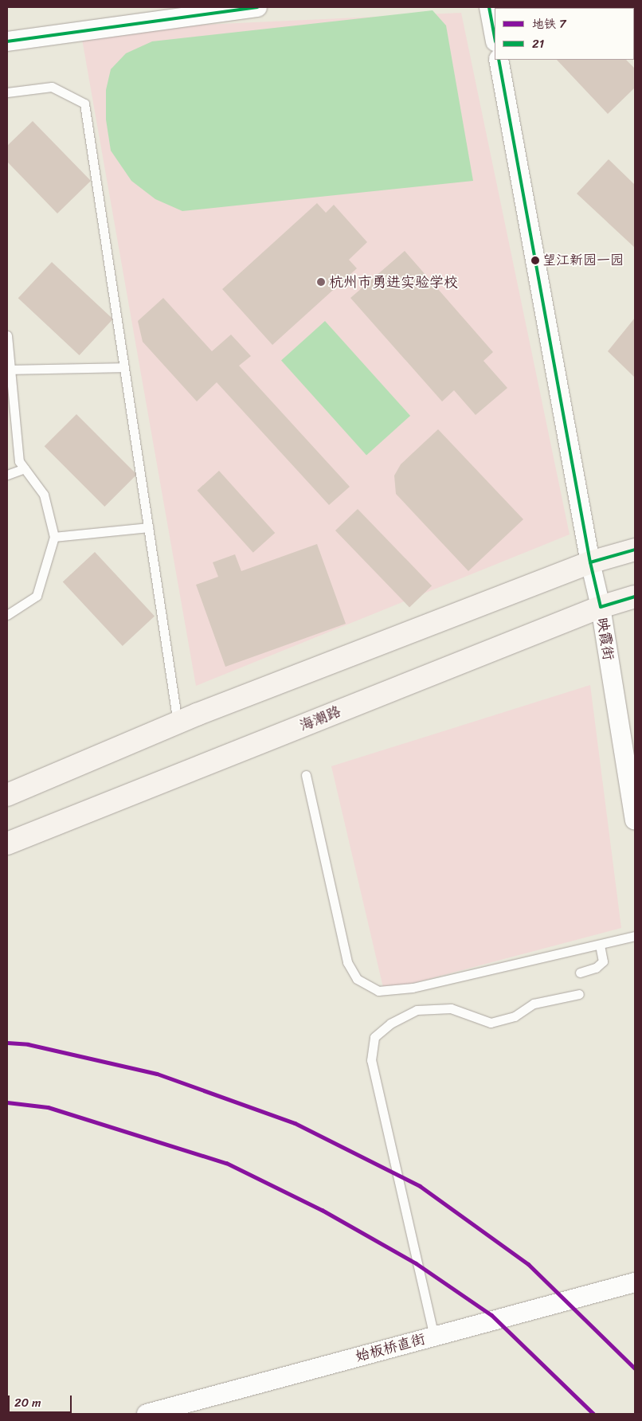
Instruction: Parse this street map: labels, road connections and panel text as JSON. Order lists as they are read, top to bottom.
{
  "streets": {
    "main road": ["海潮路"],
    "street": ["映霞街", "始板桥直街"]
  },
  "crossings": [
    ["映霞街", "海潮路"]
  ],
  "places": ["望江新园一园", "杭州市勇进实验学校"],
  "lines": ["transit line 21", "metro line 7"],
  "legend": ["地铁 7", "21"],
  "scale_bar": "20 m"
}
